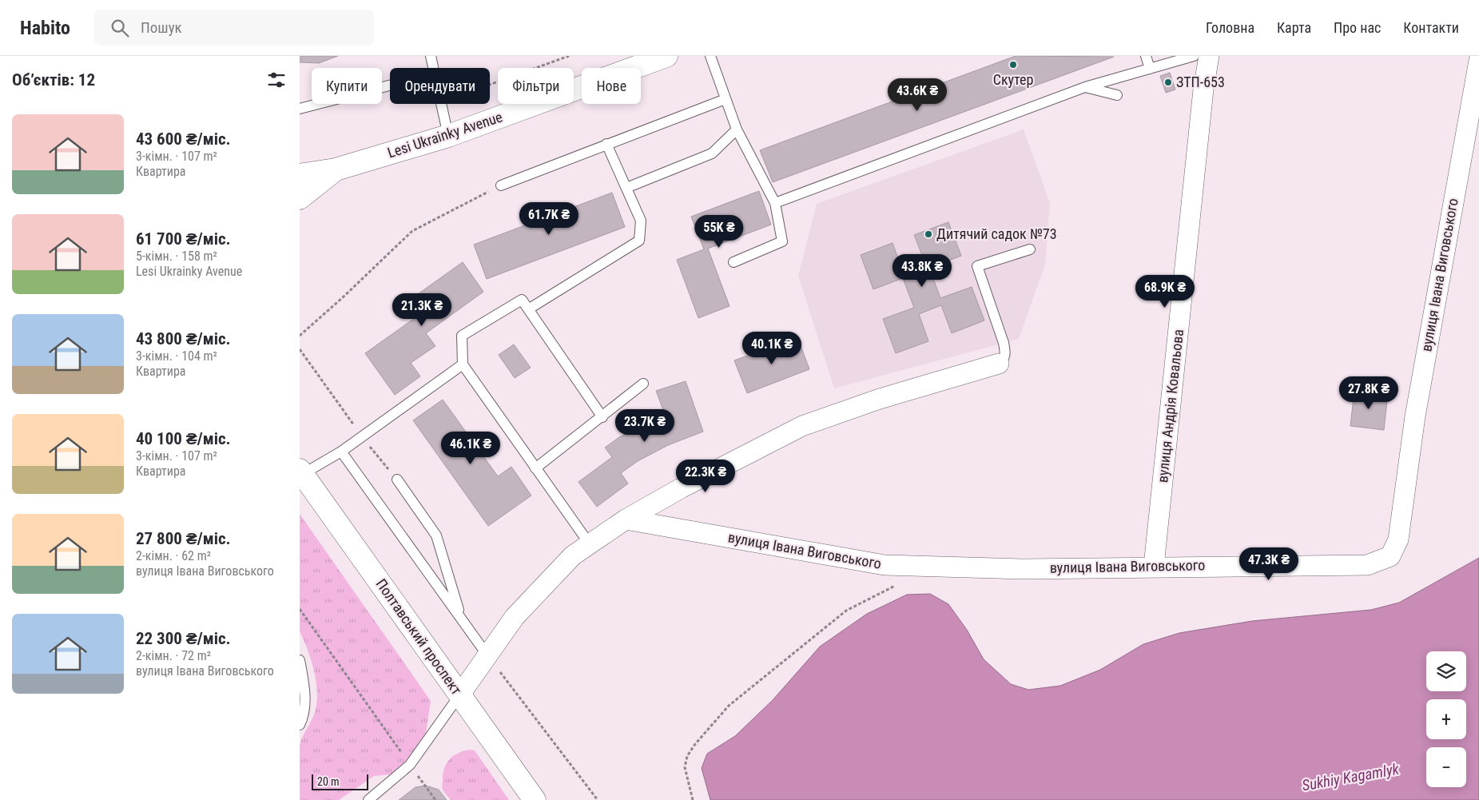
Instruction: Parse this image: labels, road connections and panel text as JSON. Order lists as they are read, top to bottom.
{
  "streets": {
    "main road": ["Lesi Ukrainky Avenue", "Полтавський проспект"],
    "street": ["вулиця Івана Виговського", "вулиця Андрія Ковальова"]
  },
  "crossings": [
    ["вулиця Івана Виговського", "вулиця Андрія Ковальова"]
  ],
  "water": ["Sukhiy Kagamlyk"],
  "places": ["Скутер", "ЗТП-653", "Дитячий садок №73"],
  "scale_bar": "20 m",
  "page": {
    "header": "Habito",
    "search": "Пошук",
    "nav": [
      "Головна",
      "Карта",
      "Про нас",
      "Контакти"
    ],
    "heading": "Об’єктів: 12",
    "chip": [
      "Купити",
      "Орендувати",
      "Фільтри",
      "Нове"
    ],
    "price": [
      "43.6K ₴",
      "61.7K ₴",
      "55K ₴",
      "43.8K ₴",
      "68.9K ₴",
      "21.3K ₴",
      "40.1K ₴",
      "27.8K ₴",
      "23.7K ₴",
      "46.1K ₴",
      "22.3K ₴",
      "47.3K ₴"
    ],
    "list": [
      {
        "name": "43 600 ₴/міс.",
        "note": "3-кімн. · 107 m² · Квартира"
      },
      {
        "name": "61 700 ₴/міс.",
        "note": "5-кімн. · 158 m² · Lesi Ukrainky Avenue"
      },
      {
        "name": "43 800 ₴/міс.",
        "note": "3-кімн. · 104 m² · Квартира"
      },
      {
        "name": "40 100 ₴/міс.",
        "note": "3-кімн. · 107 m² · Квартира"
      },
      {
        "name": "27 800 ₴/міс.",
        "note": "2-кімн. · 62 m² · вулиця Івана Виговського"
      },
      {
        "name": "22 300 ₴/міс.",
        "note": "2-кімн. · 72 m² · вулиця Івана Виговського"
      }
    ],
    "map_buttons": ["+", "−"],
    "scale": "20 m"
  }
}
